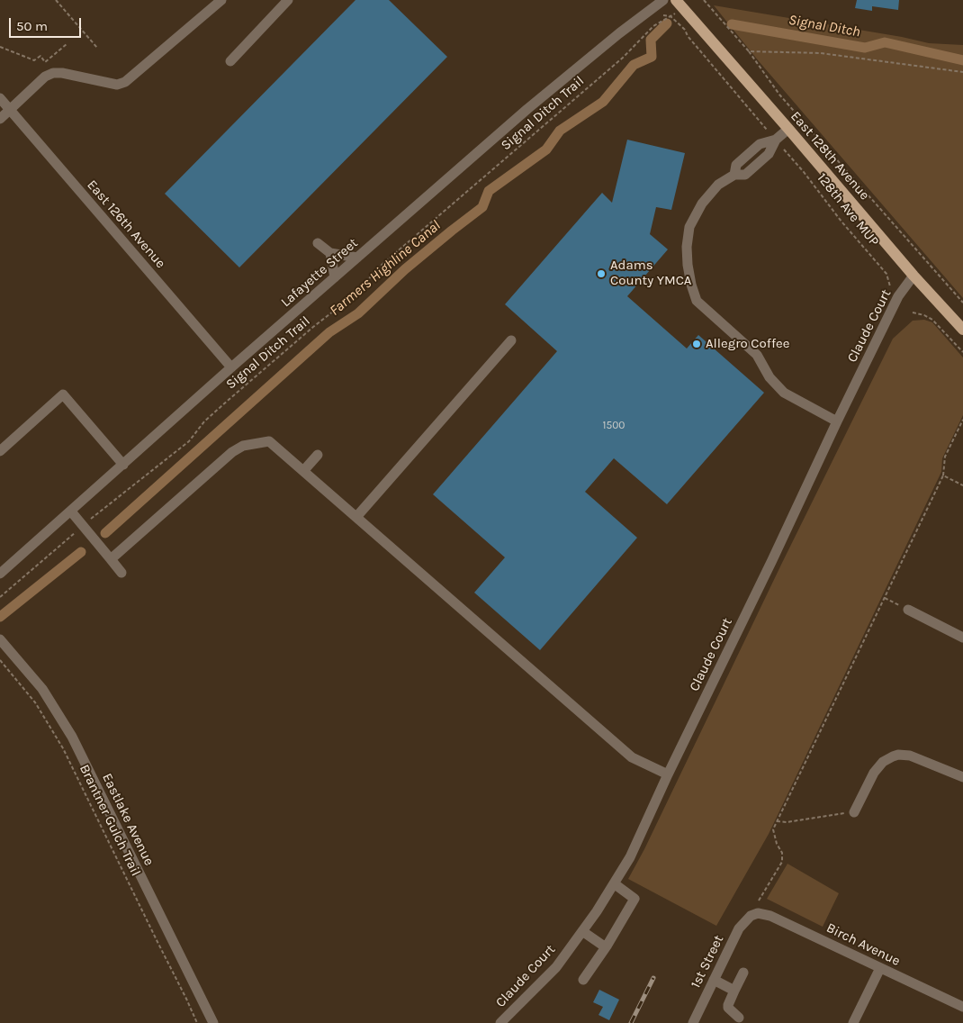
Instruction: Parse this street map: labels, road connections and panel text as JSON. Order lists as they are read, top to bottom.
{
  "streets": {
    "main road": ["East 128th Avenue"],
    "street": [
      "East 126th Avenue",
      "Lafayette Street",
      "Claude Court",
      "Eastlake Avenue",
      "Birch Avenue",
      "1st Street"
    ],
    "path": ["Signal Ditch Trail", "128th Ave MUP", "Brantner Gulch Trail"]
  },
  "crossings": [
    ["East 128th Avenue", "Claude Court"],
    ["East 126th Avenue", "Lafayette Street"],
    ["Birch Avenue", "1st Street"]
  ],
  "water": ["Signal Ditch", "Farmers Highline Canal"],
  "places": ["Adams County YMCA", "Allegro Coffee"],
  "house_numbers": ["1500"],
  "scale_bar": "50 m"
}
